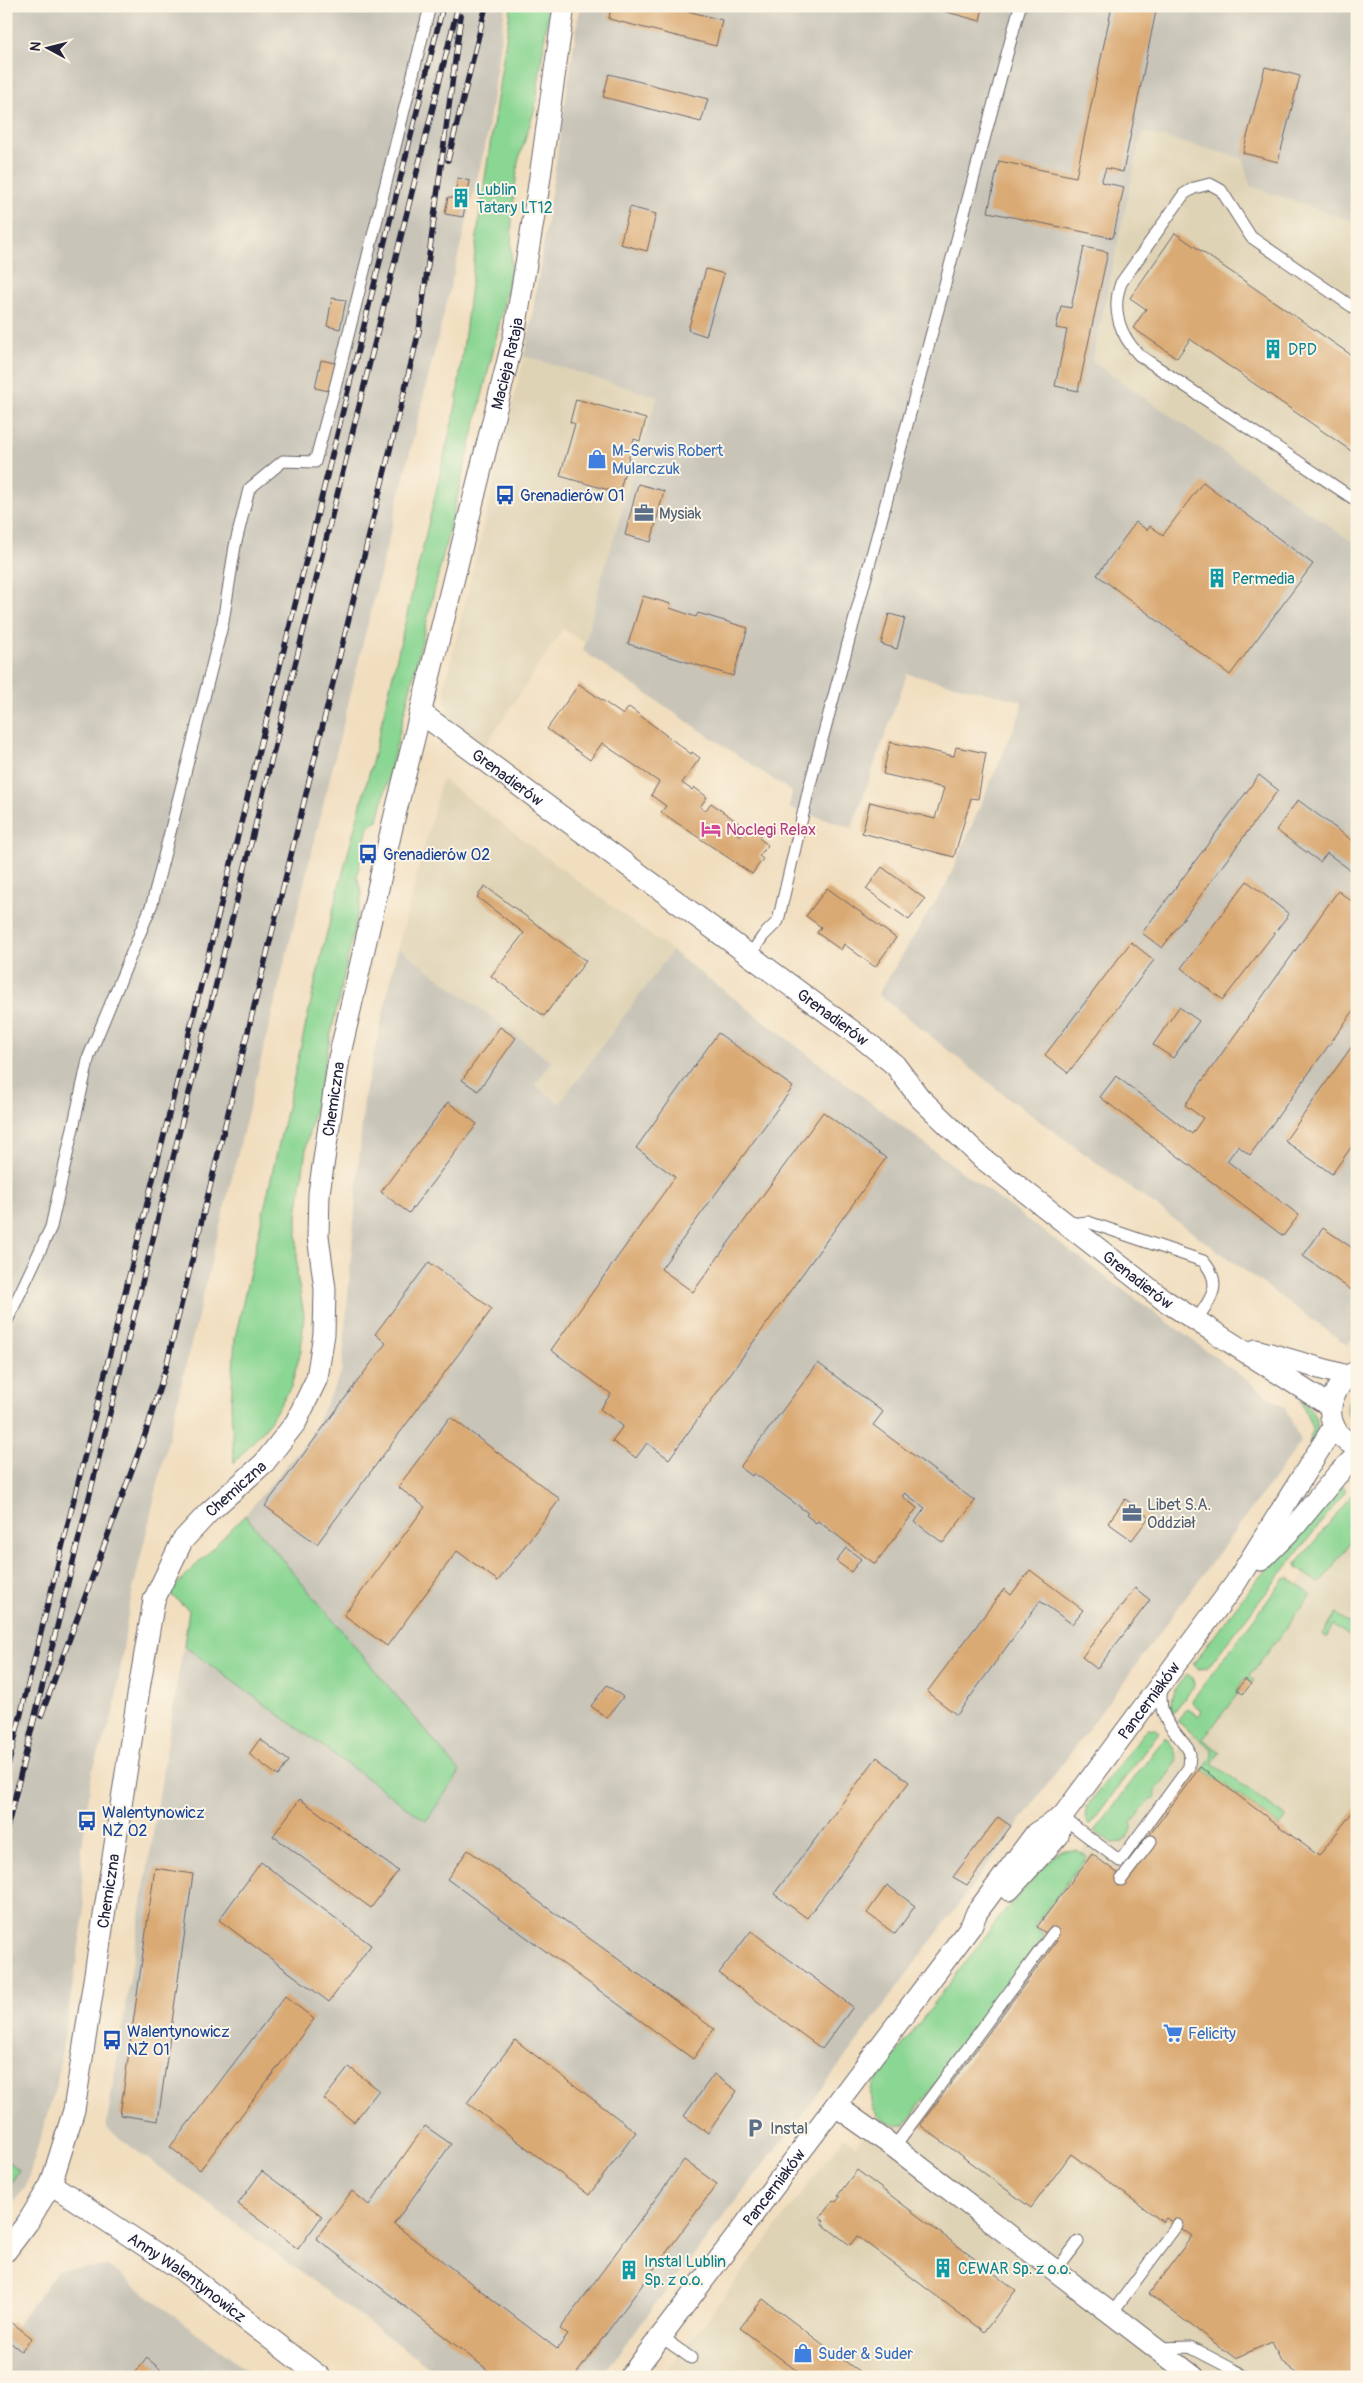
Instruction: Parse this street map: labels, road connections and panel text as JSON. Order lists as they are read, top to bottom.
{
  "streets": {
    "street": [
      "Macieja Rataja",
      "Grenadierów",
      "Chemiczna",
      "Pancerniaków",
      "Anny Walentynowicz"
    ]
  },
  "crossings": [
    ["Macieja Rataja", "Grenadierów"],
    ["Macieja Rataja", "Chemiczna"],
    ["Grenadierów", "Chemiczna"],
    ["Chemiczna", "Anny Walentynowicz"]
  ],
  "places": {
    "building": [
      "Lublin Tatary LT12",
      "DPD",
      "Permedia",
      "CEWAR Sp. z o.o.",
      "Instal Lublin Sp. z o.o."
    ],
    "shop": ["M-Serwis Robert Mularczuk", "Suder & Suder"],
    "bus stop": [
      "Grenadierów 01",
      "Grenadierów 02",
      "Walentynowicz NŻ 02",
      "Walentynowicz NŻ 01"
    ],
    "office": ["Mysiak", "Libet S.A. Oddział"],
    "hotel": ["Noclegi Relax"],
    "supermarket": ["Felicity"],
    "parking": ["Instal"]
  },
  "north": "left"
}
